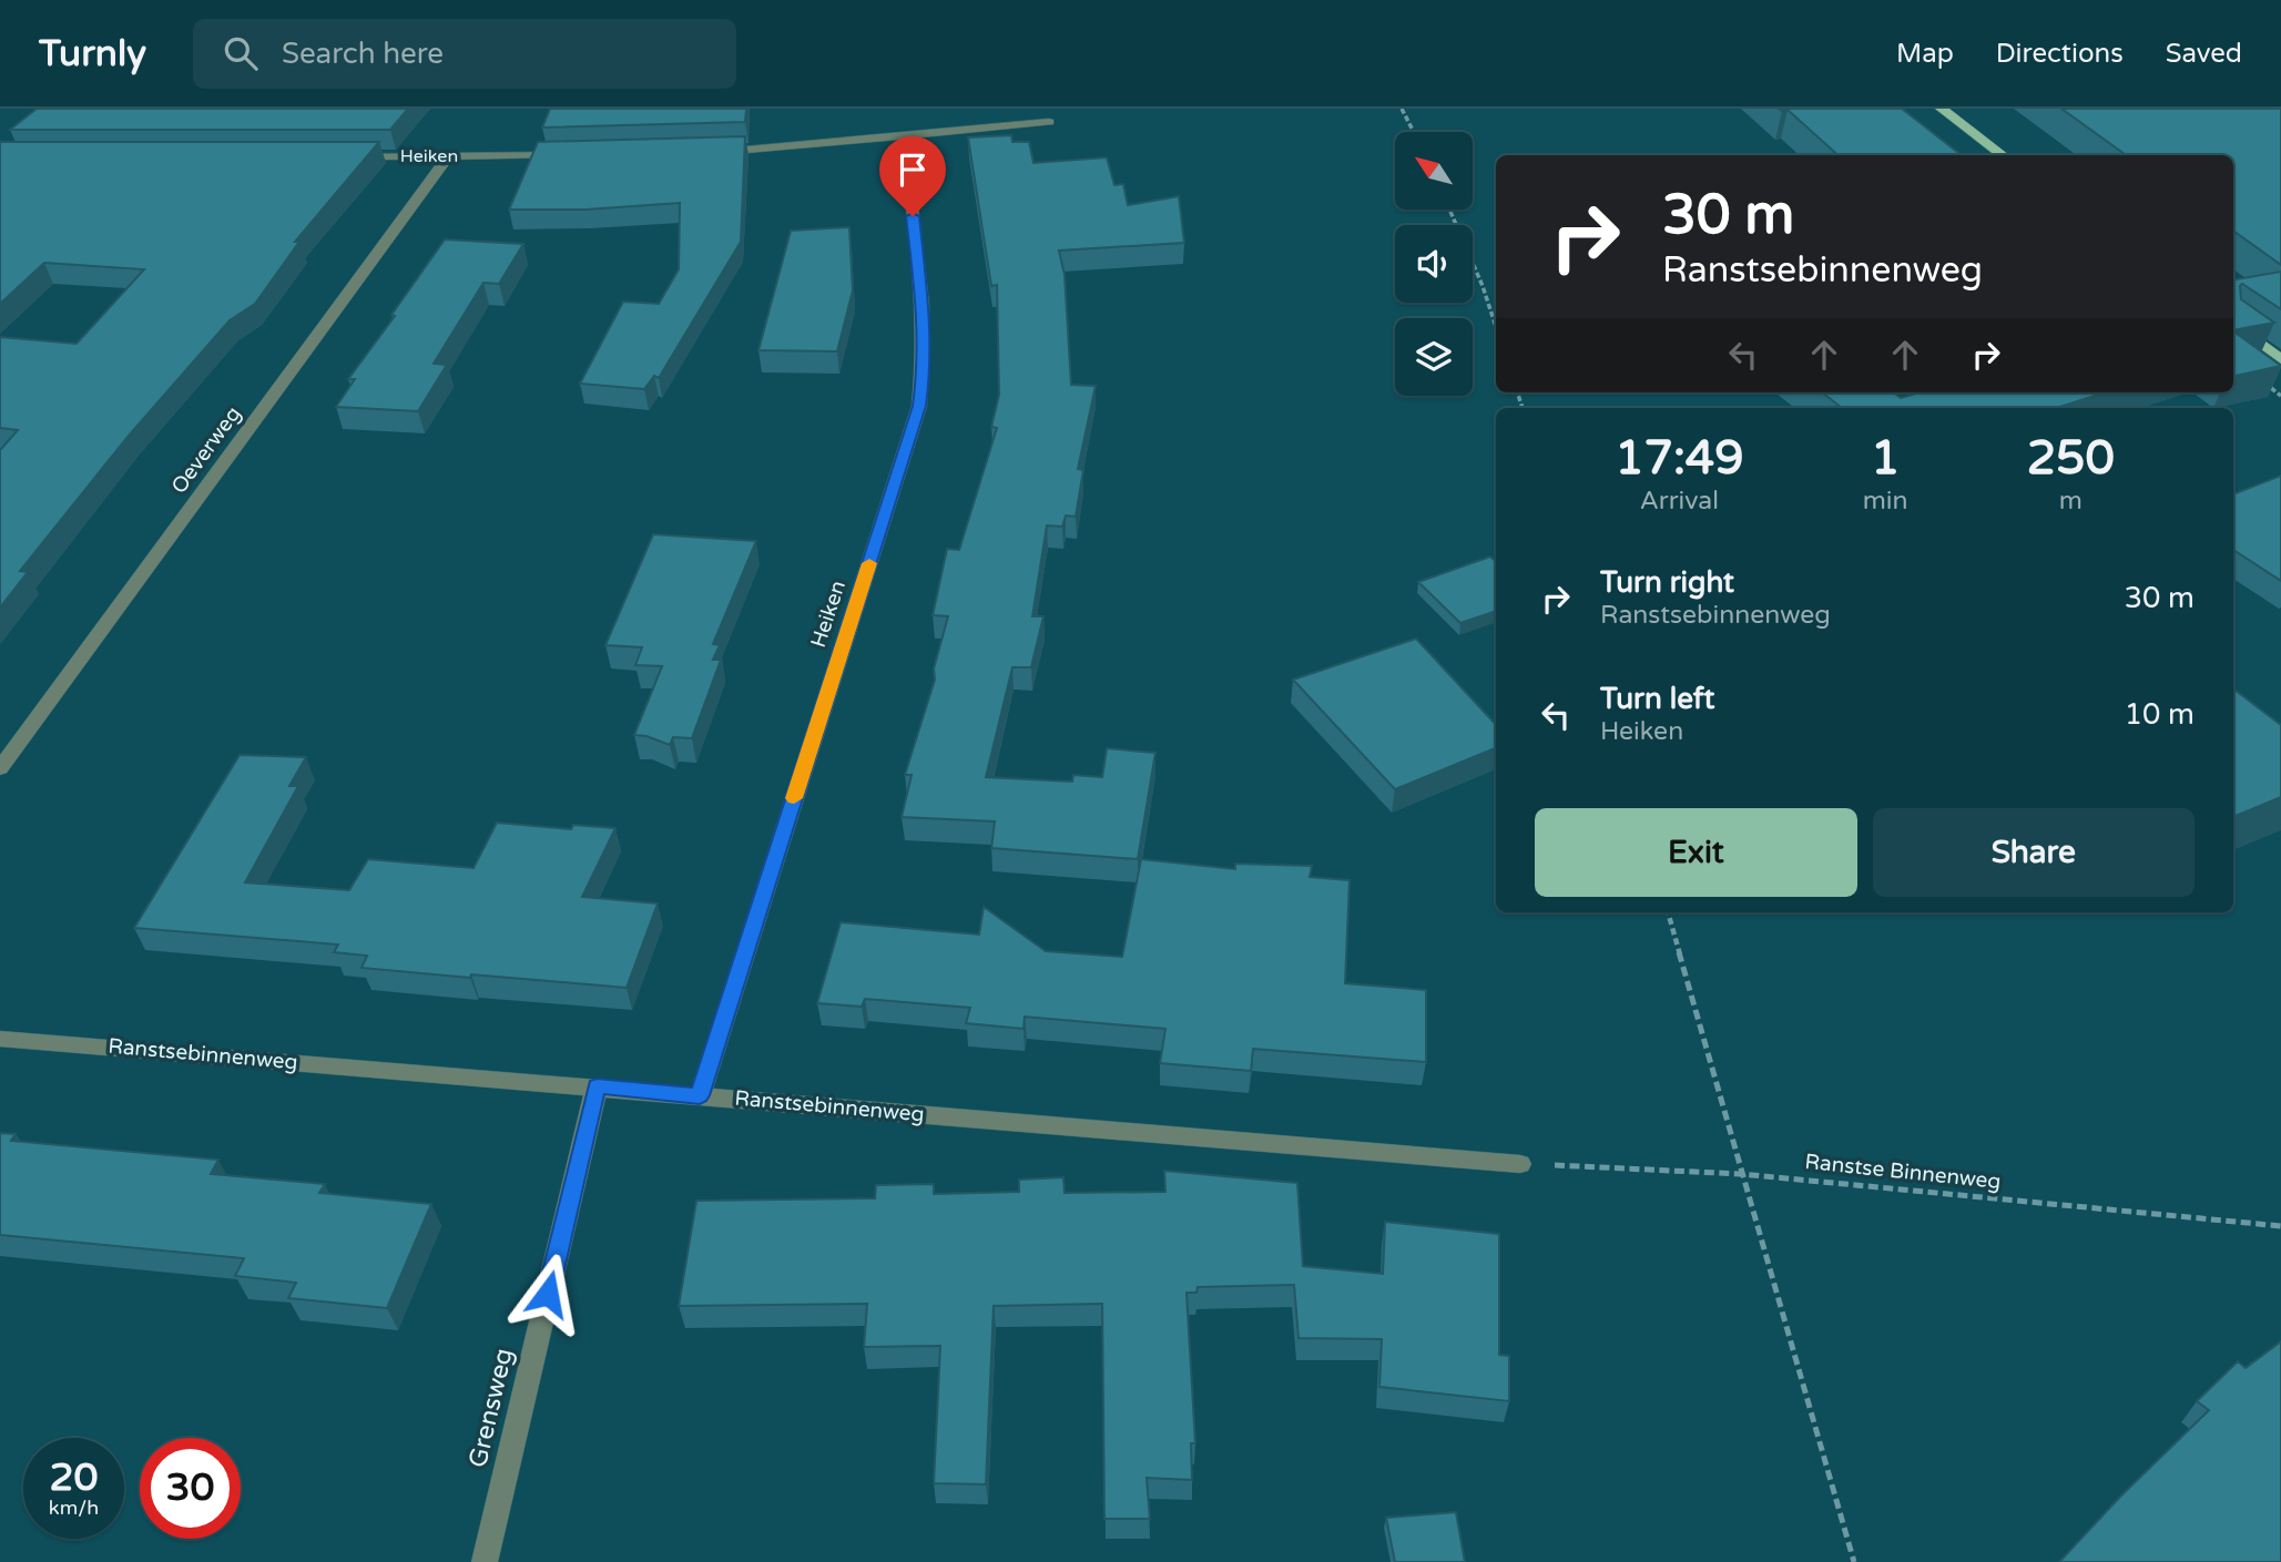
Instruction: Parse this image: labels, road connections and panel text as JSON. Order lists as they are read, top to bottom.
{
  "streets": {
    "street": [
      "Heiken",
      "Oeverweg",
      "Ranstsebinnenweg",
      "Grensweg"
    ],
    "path": ["Ranstse Binnenweg"]
  },
  "crossings": [
    ["Heiken", "Oeverweg"],
    ["Heiken", "Ranstsebinnenweg"],
    ["Ranstsebinnenweg", "Ranstse Binnenweg"],
    ["Ranstsebinnenweg", "Grensweg"]
  ],
  "north": "top left",
  "page": {
    "header": "Turnly",
    "search": "Search here",
    "nav": ["Map", "Directions", "Saved"],
    "turn": ["30 m", "Ranstsebinnenweg"],
    "eta": [
      "17:49",
      "Arrival",
      "1",
      "min",
      "250",
      "m"
    ],
    "list": [
      {
        "name": "Turn right",
        "note": "Ranstsebinnenweg",
        "value": "30 m"
      },
      {
        "name": "Turn left",
        "note": "Heiken",
        "value": "10 m"
      }
    ],
    "buttons": ["Exit", "Share"],
    "speed": "20 km/h",
    "limit": "30"
  }
}
